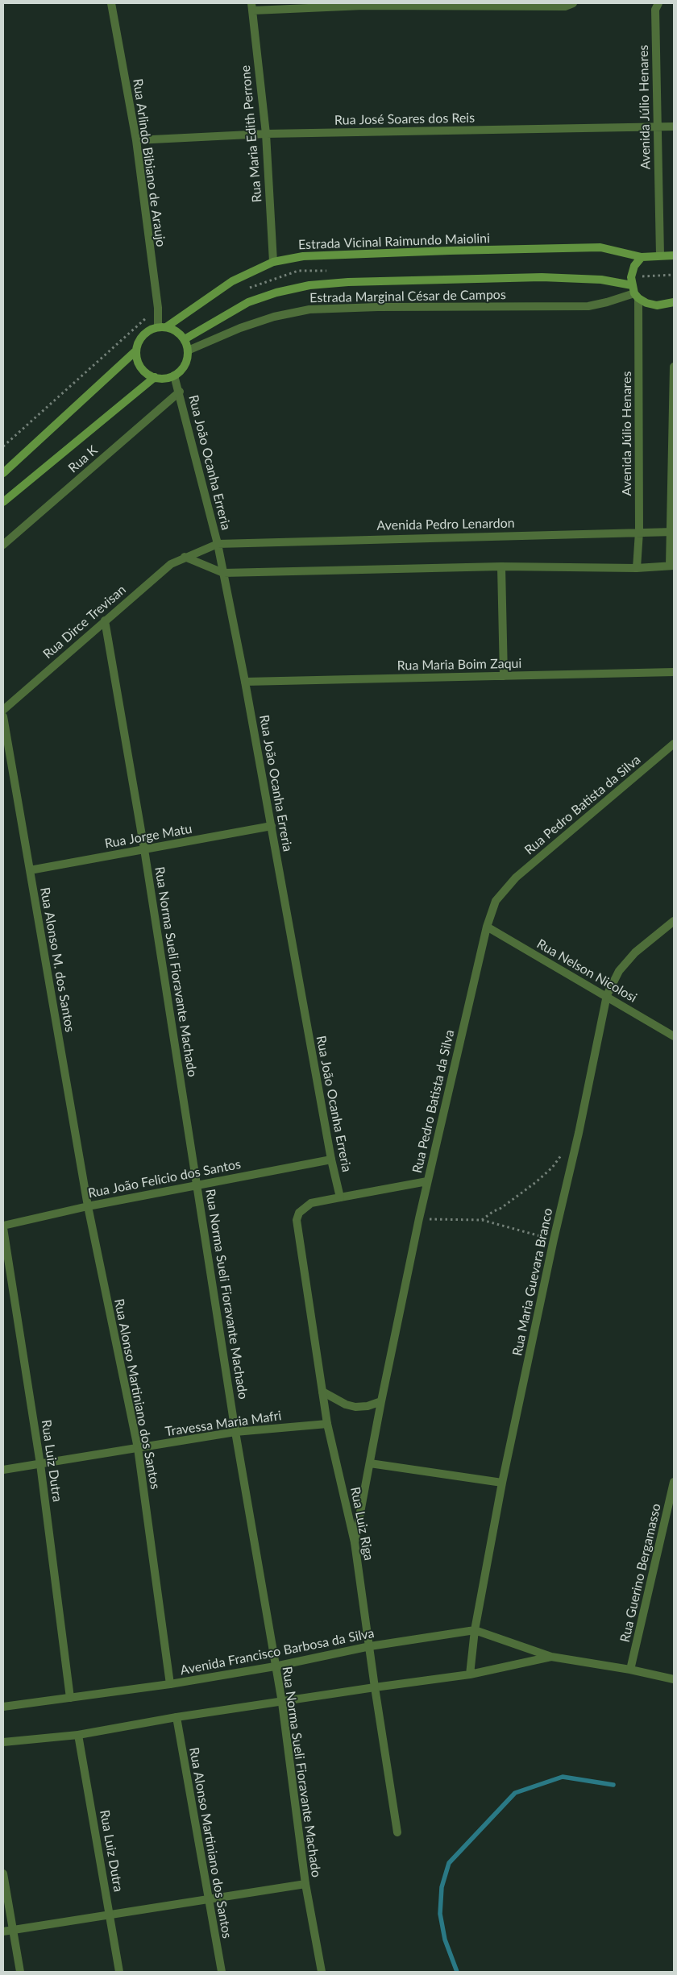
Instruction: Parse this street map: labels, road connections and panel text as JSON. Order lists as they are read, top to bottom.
{
  "streets": {
    "main road": ["Estrada Vicinal Raimundo Maiolini"],
    "street": [
      "Avenida Júlio Henares",
      "Rua José Soares dos Reis",
      "Rua Maria Edith Perrone",
      "Rua Arlindo Bibiano de Araujo",
      "Estrada Marginal César de Campos",
      "Rua K",
      "Rua João Ocanha Erreria",
      "Avenida Pedro Lenardon",
      "Rua Dirce Trevisan",
      "Rua Maria Boim Zaqui",
      "Rua Pedro Batista da Silva",
      "Rua Jorge Matu",
      "Rua Alonso M. dos Santos",
      "Rua Nelson Nicolosi",
      "Rua Norma Sueli Fioravante Machado",
      "Rua João Felicio dos Santos",
      "Rua Maria Guevara Branco",
      "Rua Alonso Martiniano dos Santos",
      "Travessa Maria Mafri",
      "Rua Luiz Dutra",
      "Rua Luiz Riga",
      "Rua Guerino Bergamasso",
      "Avenida Francisco Barbosa da Silva"
    ]
  },
  "crossings": [
    ["Avenida Júlio Henares", "Rua José Soares dos Reis"],
    ["Avenida Júlio Henares", "Estrada Vicinal Raimundo Maiolini"],
    ["Avenida Júlio Henares", "Estrada Marginal César de Campos"],
    ["Avenida Júlio Henares", "Avenida Pedro Lenardon"],
    ["Rua José Soares dos Reis", "Rua Maria Edith Perrone"],
    ["Rua José Soares dos Reis", "Rua Arlindo Bibiano de Araujo"],
    ["Rua Maria Edith Perrone", "Estrada Vicinal Raimundo Maiolini"],
    ["Rua Arlindo Bibiano de Araujo", "Estrada Vicinal Raimundo Maiolini"],
    ["Rua Arlindo Bibiano de Araujo", "Estrada Marginal César de Campos"],
    ["Rua Arlindo Bibiano de Araujo", "Rua João Ocanha Erreria"],
    ["Estrada Vicinal Raimundo Maiolini", "Estrada Marginal César de Campos"],
    ["Estrada Vicinal Raimundo Maiolini", "Rua João Ocanha Erreria"],
    ["Estrada Marginal César de Campos", "Rua João Ocanha Erreria"],
    ["Rua K", "Rua João Ocanha Erreria"],
    ["Rua João Ocanha Erreria", "Avenida Pedro Lenardon"],
    ["Rua João Ocanha Erreria", "Rua Dirce Trevisan"],
    ["Rua João Ocanha Erreria", "Rua Maria Boim Zaqui"],
    ["Rua João Ocanha Erreria", "Rua Jorge Matu"],
    ["Rua João Ocanha Erreria", "Rua João Felicio dos Santos"],
    ["Rua João Ocanha Erreria", "Rua Luiz Riga"],
    ["Avenida Pedro Lenardon", "Rua Dirce Trevisan"],
    ["Rua Dirce Trevisan", "Rua Norma Sueli Fioravante Machado"],
    ["Rua Pedro Batista da Silva", "Rua Nelson Nicolosi"],
    ["Rua Pedro Batista da Silva", "Rua Luiz Riga"],
    ["Rua Jorge Matu", "Rua Alonso M. dos Santos"],
    ["Rua Jorge Matu", "Rua Norma Sueli Fioravante Machado"],
    ["Rua Alonso M. dos Santos", "Rua João Felicio dos Santos"],
    ["Rua Alonso M. dos Santos", "Rua Alonso Martiniano dos Santos"],
    ["Rua Nelson Nicolosi", "Rua Maria Guevara Branco"],
    ["Rua Norma Sueli Fioravante Machado", "Rua João Felicio dos Santos"],
    ["Rua Norma Sueli Fioravante Machado", "Travessa Maria Mafri"],
    ["Rua Norma Sueli Fioravante Machado", "Avenida Francisco Barbosa da Silva"],
    ["Rua João Felicio dos Santos", "Rua Alonso Martiniano dos Santos"],
    ["Rua João Felicio dos Santos", "Rua Luiz Dutra"],
    ["Rua Maria Guevara Branco", "Avenida Francisco Barbosa da Silva"],
    ["Rua Alonso Martiniano dos Santos", "Travessa Maria Mafri"],
    ["Rua Alonso Martiniano dos Santos", "Avenida Francisco Barbosa da Silva"],
    ["Travessa Maria Mafri", "Rua Luiz Dutra"],
    ["Travessa Maria Mafri", "Rua Luiz Riga"],
    ["Rua Luiz Dutra", "Avenida Francisco Barbosa da Silva"],
    ["Rua Luiz Riga", "Avenida Francisco Barbosa da Silva"],
    ["Rua Guerino Bergamasso", "Avenida Francisco Barbosa da Silva"]
  ]
}
